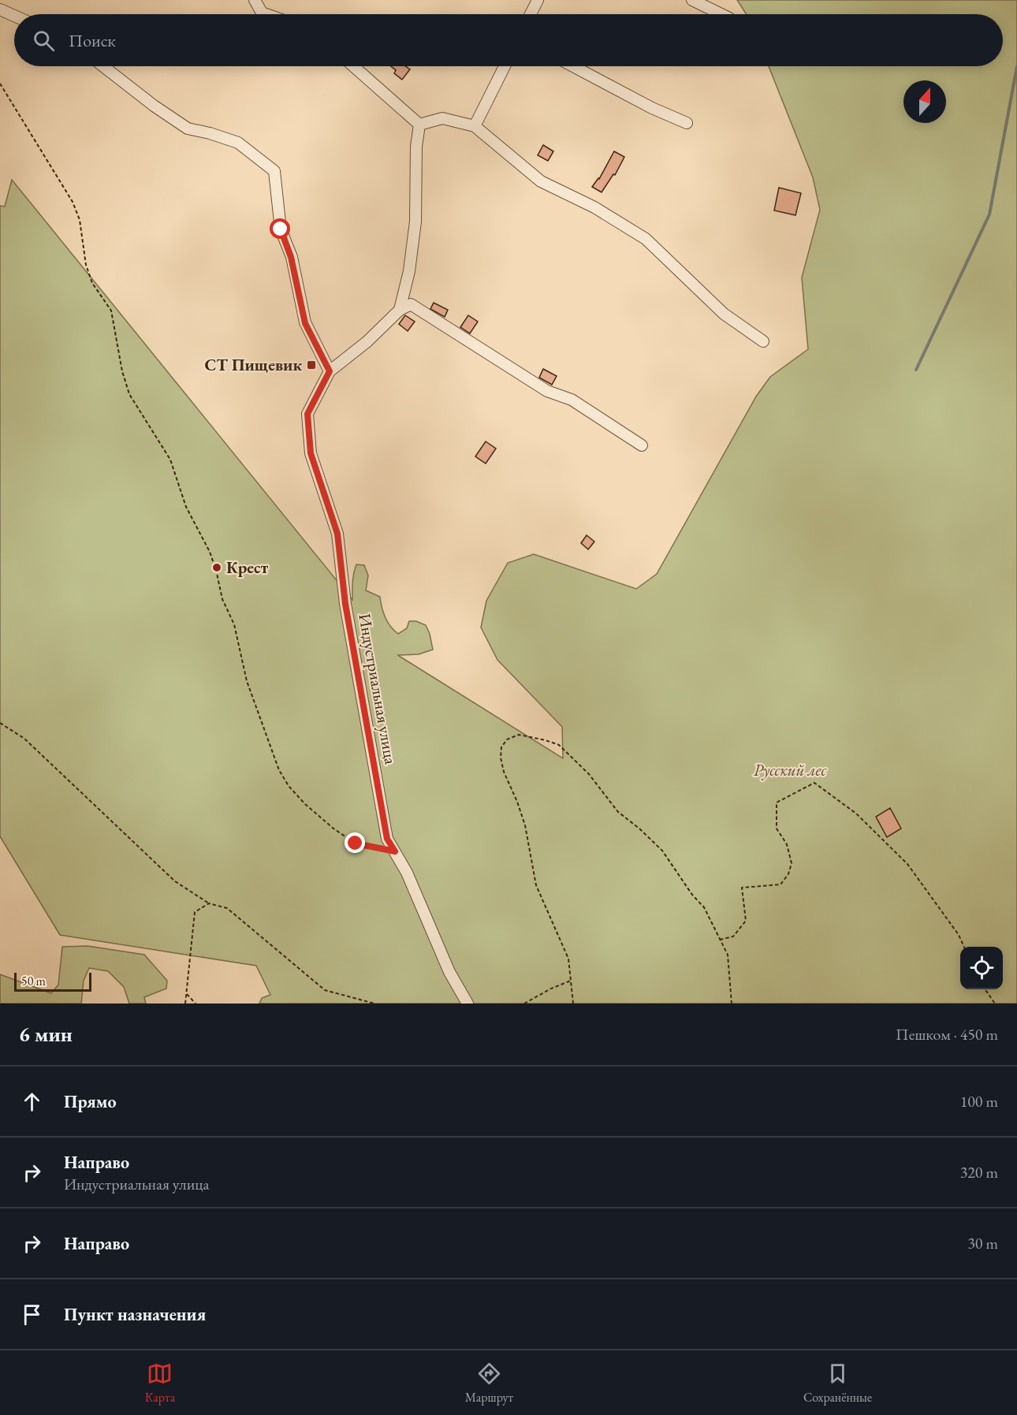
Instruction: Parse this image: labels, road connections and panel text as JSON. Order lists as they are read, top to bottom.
{
  "streets": {
    "street": ["Индустриальная улица"]
  },
  "parks": ["Русский лес"],
  "places": {
    "transit": ["СТ Пищевик"],
    "other": ["Крест"]
  },
  "scale_bar": "50 m",
  "north": "top",
  "page": {
    "search": "Поиск",
    "scale": "50 m",
    "heading": ["6 мин", "Пешком · 450 m"],
    "list": [
      ["Прямо", "100 m"],
      ["Направо", "Индустриальная улица", "320 m"],
      ["Направо", "30 m"],
      "Пункт назначения"
    ],
    "nav": ["Карта", "Маршрут", "Сохранённые"]
  }
}
